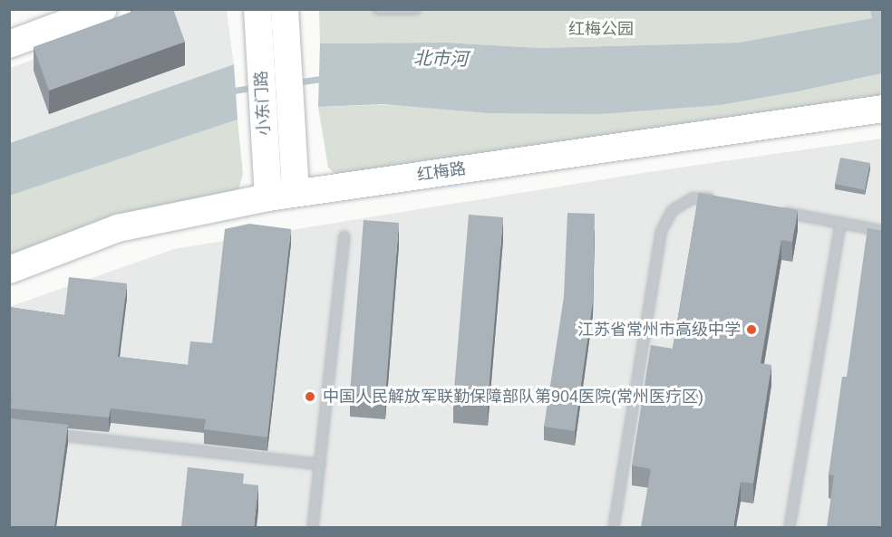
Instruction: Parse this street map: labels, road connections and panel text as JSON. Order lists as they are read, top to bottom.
{
  "streets": {
    "street": ["小东门路", "红梅路"]
  },
  "crossings": [
    ["小东门路", "红梅路"]
  ],
  "water": ["北市河"],
  "parks": ["红梅公园"],
  "places": ["江苏省常州市高级中学", "中国人民解放军联勤保障部队第904医院(常州医疗区)"]
}
